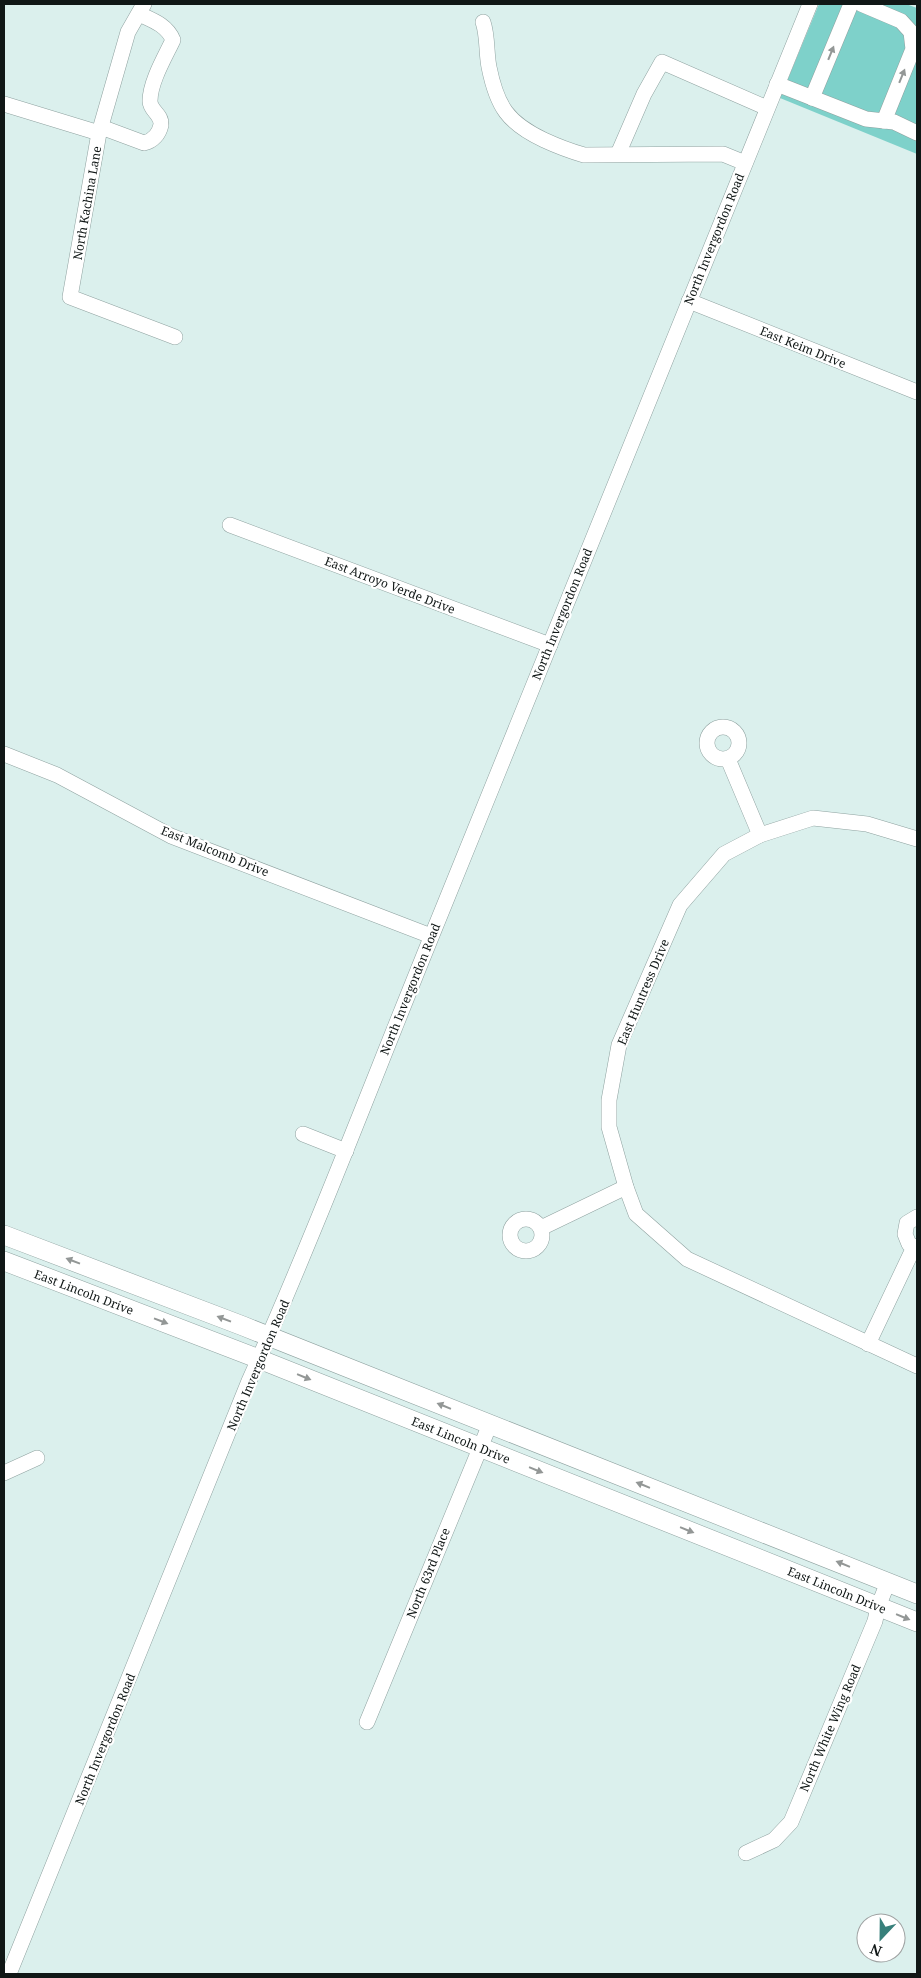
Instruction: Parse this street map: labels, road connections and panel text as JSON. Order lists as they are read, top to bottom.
{
  "streets": {
    "main road": ["East Lincoln Drive"],
    "street": [
      "North Kachina Lane",
      "North Invergordon Road",
      "East Keim Drive",
      "East Arroyo Verde Drive",
      "East Malcomb Drive",
      "East Huntress Drive",
      "North 63rd Place",
      "North White Wing Road"
    ]
  },
  "crossings": [
    ["North Invergordon Road", "East Keim Drive"],
    ["North Invergordon Road", "East Arroyo Verde Drive"],
    ["North Invergordon Road", "East Malcomb Drive"],
    ["North Invergordon Road", "East Lincoln Drive"],
    ["East Lincoln Drive", "North 63rd Place"],
    ["East Lincoln Drive", "North White Wing Road"]
  ],
  "north": "bottom"
}
